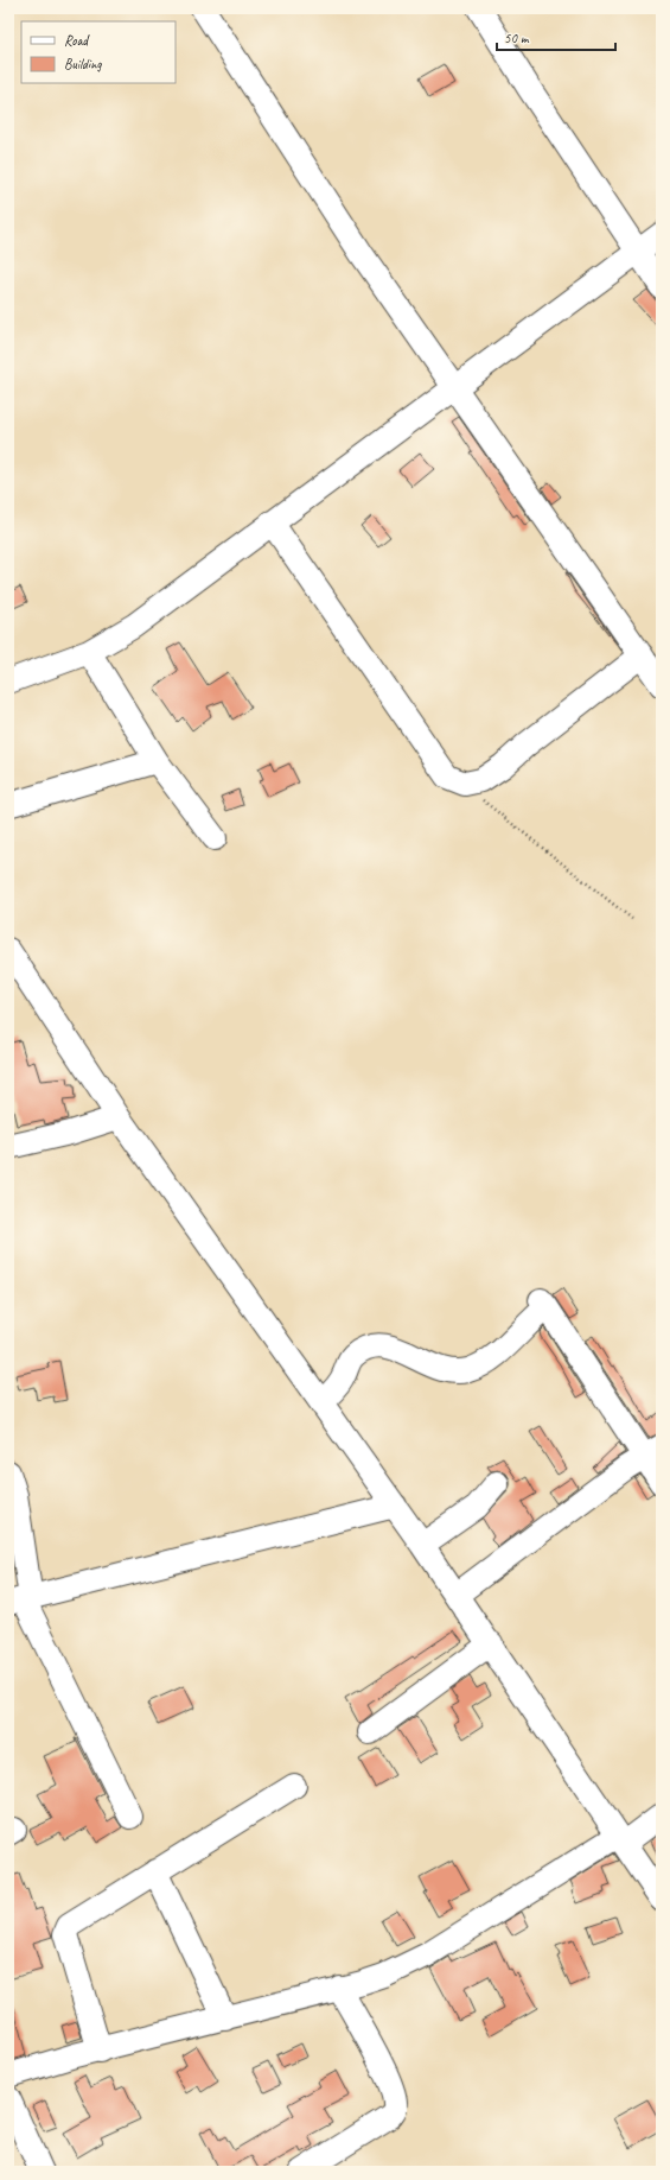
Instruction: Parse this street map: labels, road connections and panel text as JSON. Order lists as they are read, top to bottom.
{
  "legend": ["Road", "Building"],
  "scale_bar": "50 m"
}
